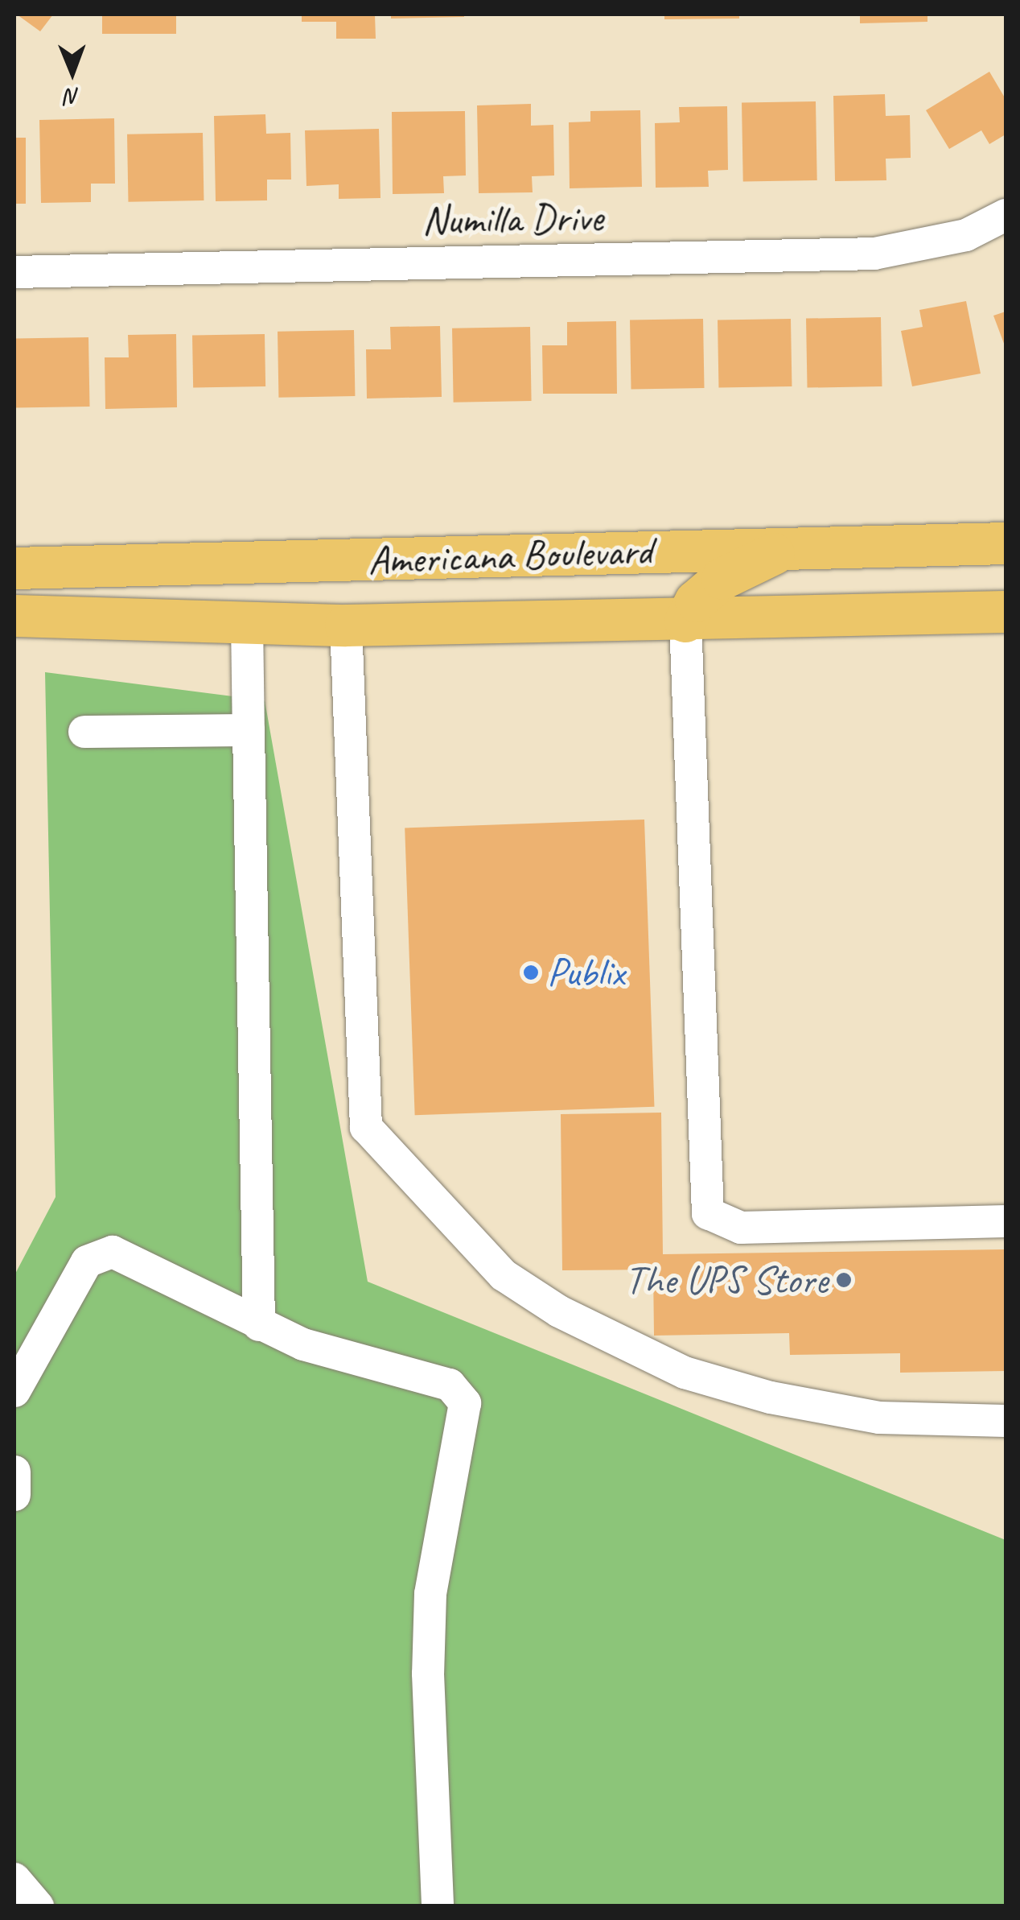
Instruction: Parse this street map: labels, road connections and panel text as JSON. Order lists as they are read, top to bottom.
{
  "streets": {
    "main road": ["Americana Boulevard"],
    "street": ["Numilla Drive"]
  },
  "places": ["Publix", "The UPS Store"],
  "north": "bottom"
}
